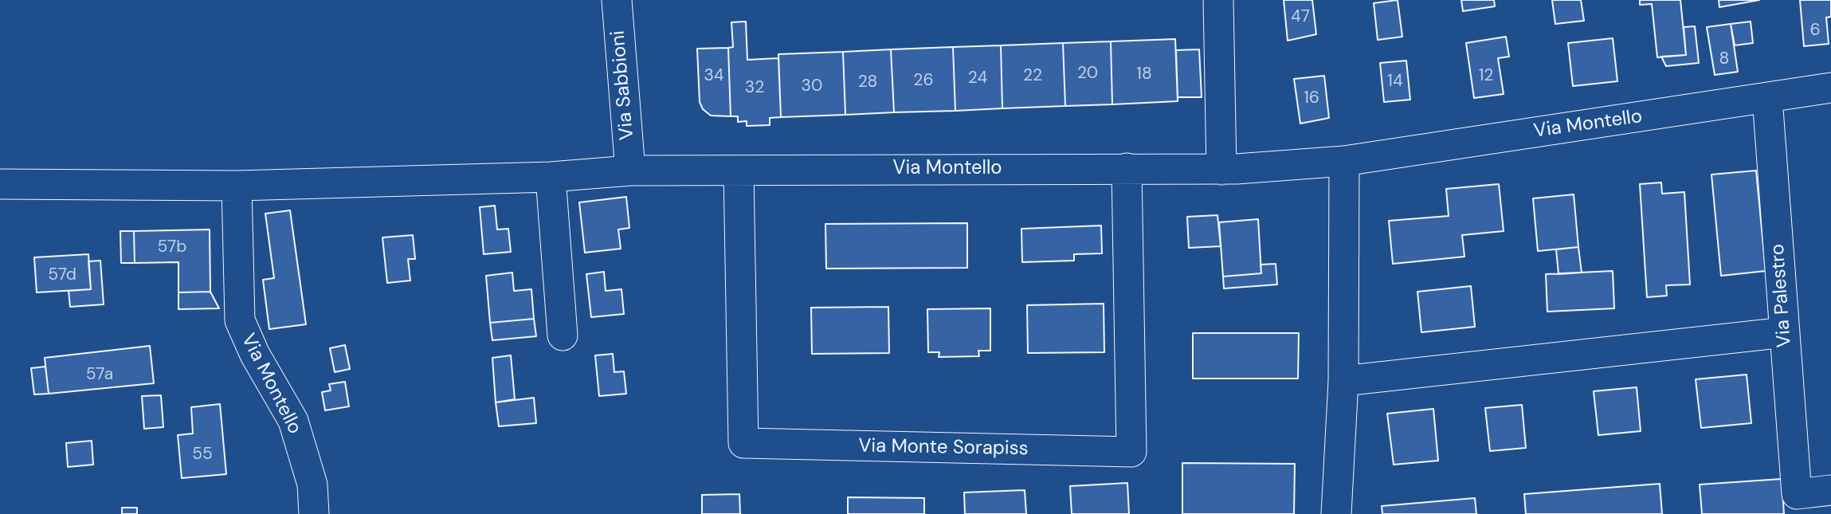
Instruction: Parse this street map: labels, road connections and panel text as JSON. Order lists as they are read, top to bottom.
{
  "streets": {
    "street": [
      "Via Sabbioni",
      "Via Montello",
      "Via Palestro",
      "Via Monte Sorapiss"
    ]
  },
  "crossings": [
    ["Via Sabbioni", "Via Montello"],
    ["Via Montello", "Via Palestro"],
    ["Via Montello", "Via Monte Sorapiss"]
  ],
  "house_numbers": [
    "47",
    "6",
    "8",
    "20",
    "18",
    "34",
    "22",
    "12",
    "24",
    "26",
    "14",
    "28",
    "30",
    "32",
    "16",
    "57b",
    "57d",
    "57a",
    "55"
  ]
}
